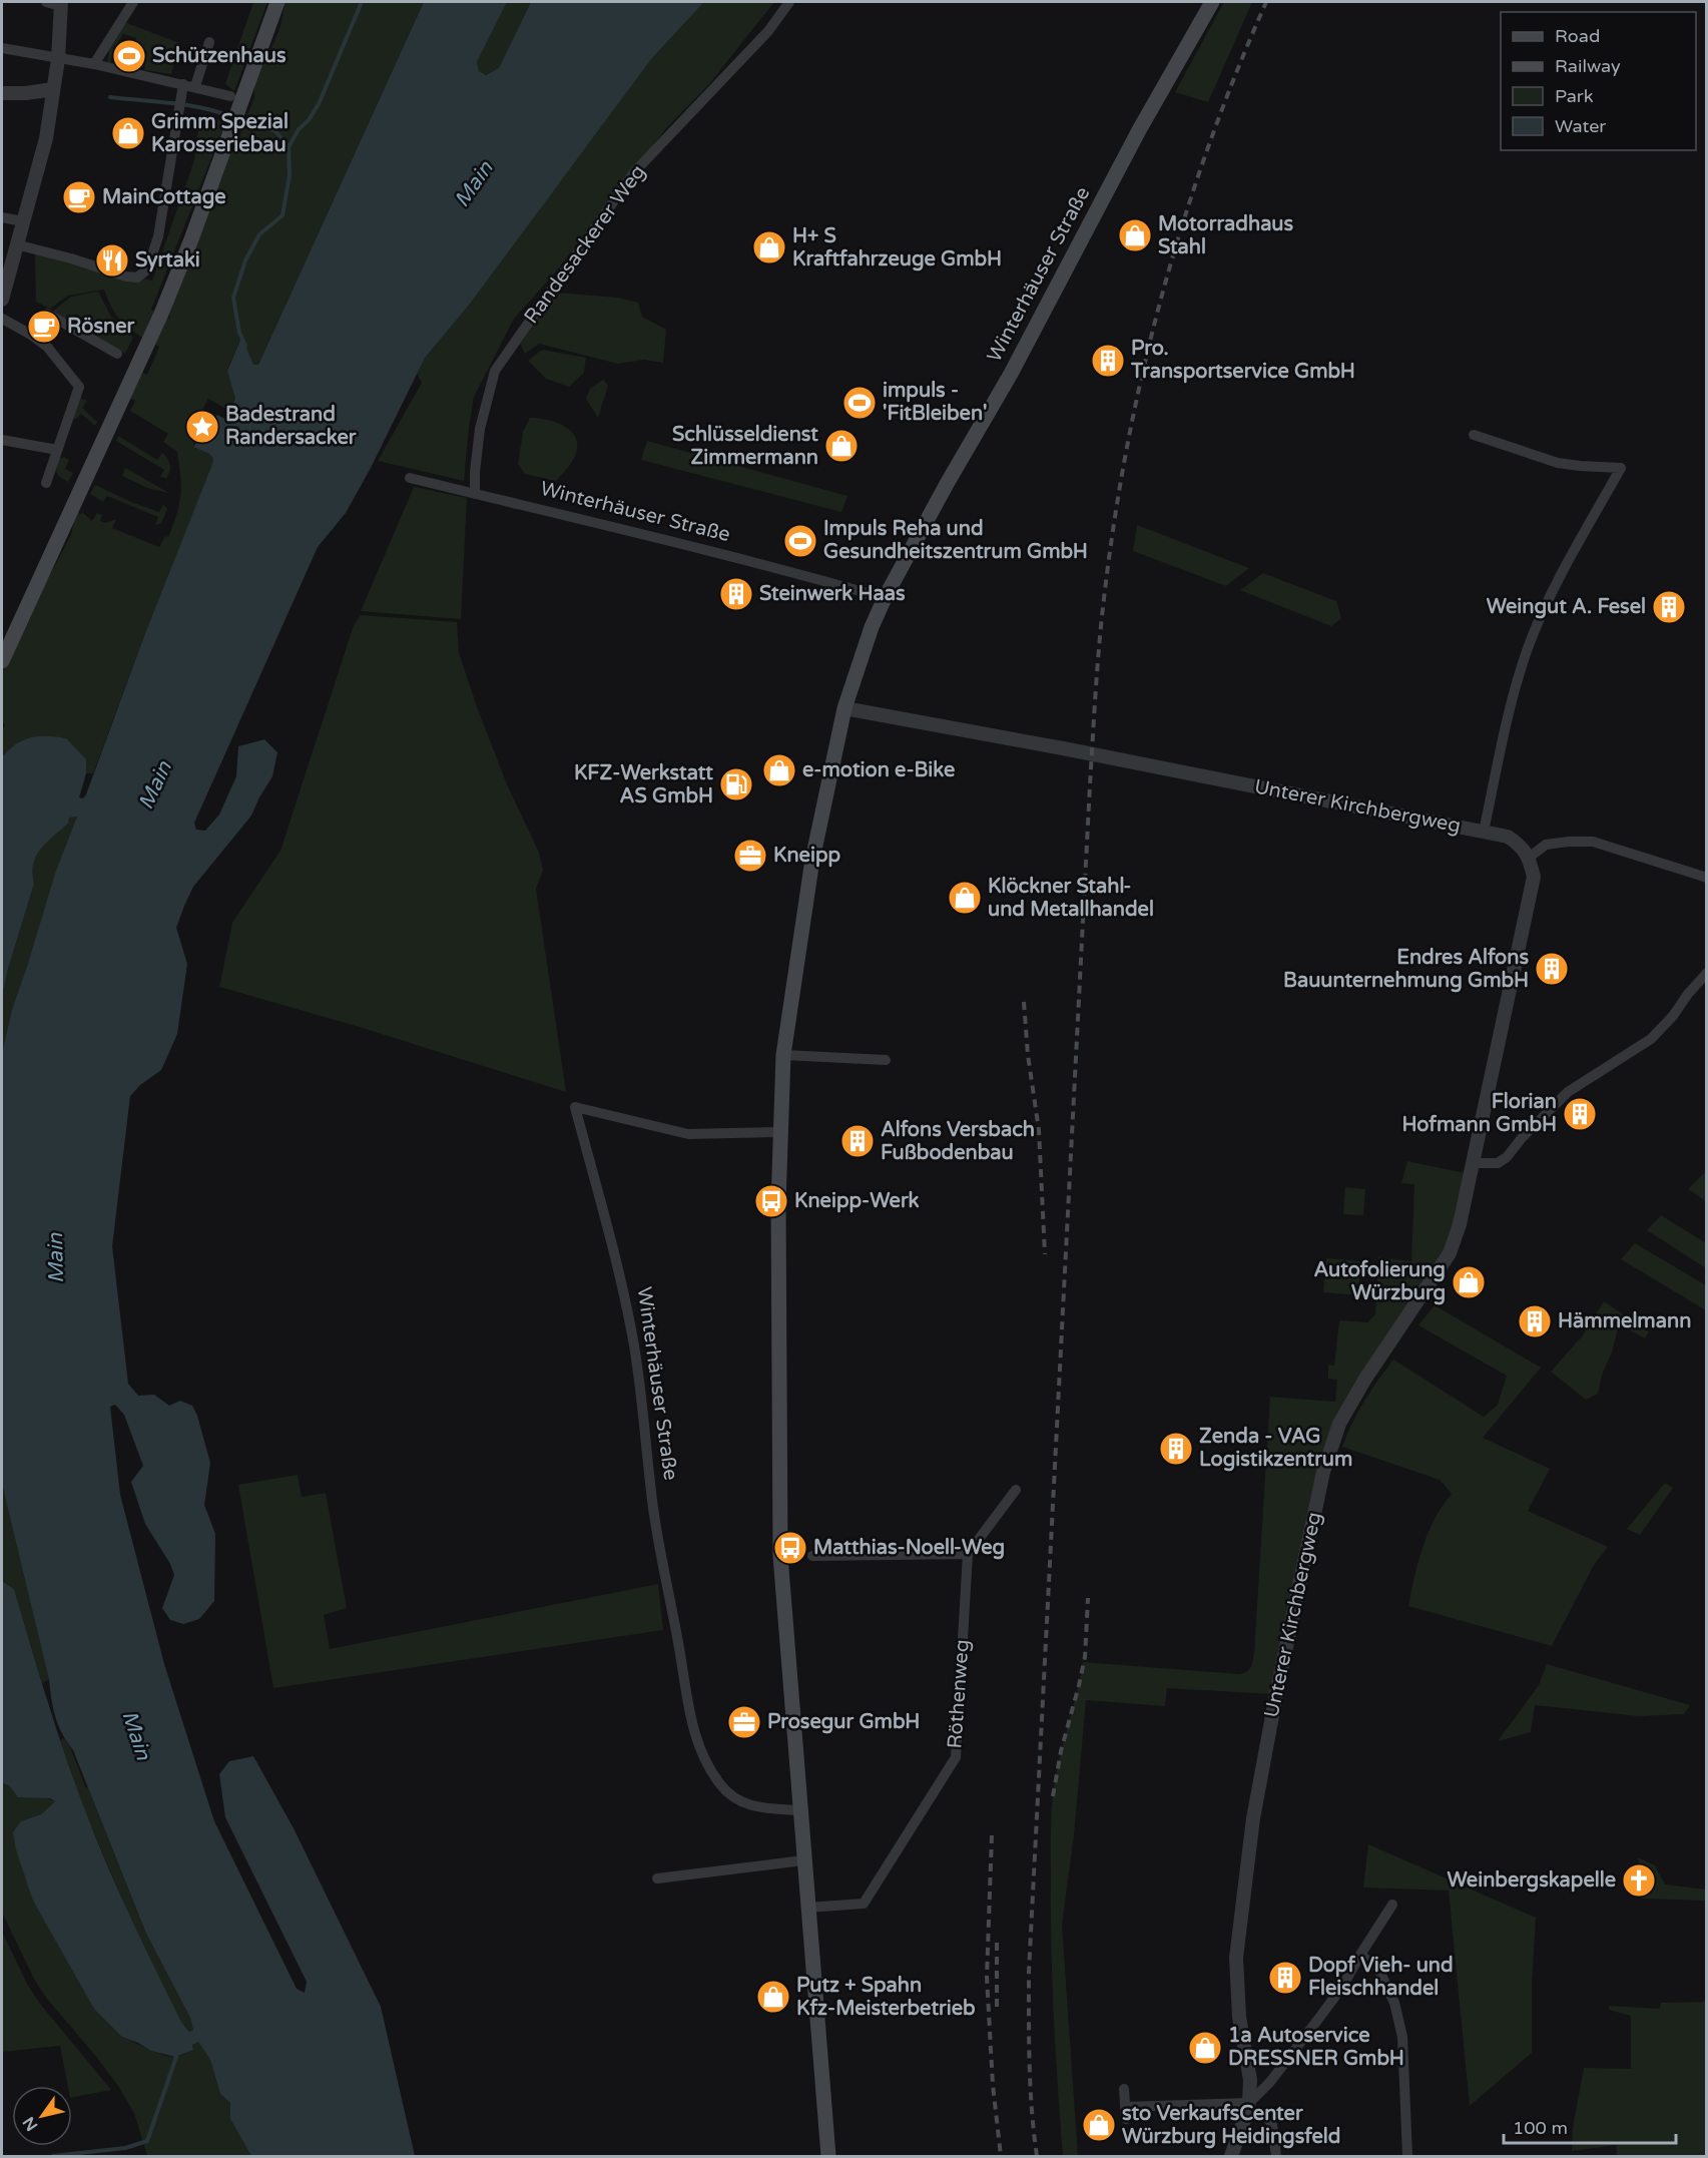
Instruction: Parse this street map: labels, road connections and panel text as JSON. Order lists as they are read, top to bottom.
{
  "streets": {
    "main road": ["Winterhäuser Straße"],
    "street": ["Randesackerer Weg", "Unterer Kirchbergweg", "Röthenweg"]
  },
  "crossings": [
    ["Randesackerer Weg", "Winterhäuser Straße"],
    ["Winterhäuser Straße", "Unterer Kirchbergweg"],
    ["Winterhäuser Straße", "Röthenweg"]
  ],
  "water": ["Main"],
  "places": {
    "sports": ["Schützenhaus", "impuls - 'FitBleiben'", "Impuls Reha und Gesundheitszentrum GmbH"],
    "shop": [
      "Grimm Spezial Karosseriebau",
      "Motorradhaus Stahl",
      "H+ S Kraftfahrzeuge GmbH",
      "Schlüsseldienst Zimmermann",
      "e-motion e-Bike",
      "Klöckner Stahl- und Metallhandel",
      "Autofolierung Würzburg",
      "Putz + Spahn Kfz-Meisterbetrieb",
      "1a Autoservice DRESSNER GmbH",
      "sto VerkaufsCenter Würzburg Heidingsfeld"
    ],
    "cafe": ["MainCottage", "Rösner"],
    "restaurant": ["Syrtaki"],
    "building": [
      "Pro. Transportservice GmbH",
      "Steinwerk Haas",
      "Weingut A. Fesel",
      "Endres Alfons Bauunternehmung GmbH",
      "Florian Hofmann GmbH",
      "Alfons Versbach Fußbodenbau",
      "Hämmelmann",
      "Zenda - VAG Logistikzentrum",
      "Dopf Vieh- und Fleischhandel"
    ],
    "place": ["Badestrand Randersacker"],
    "fuel station": ["KFZ-Werkstatt AS GmbH"],
    "office": ["Kneipp", "Prosegur GmbH"],
    "bus stop": ["Kneipp-Werk", "Matthias-Noell-Weg"],
    "church": ["Weinbergskapelle"]
  },
  "legend": [
    "Road",
    "Railway",
    "Park",
    "Water"
  ],
  "scale_bar": "100 m",
  "north": "bottom left"
}
